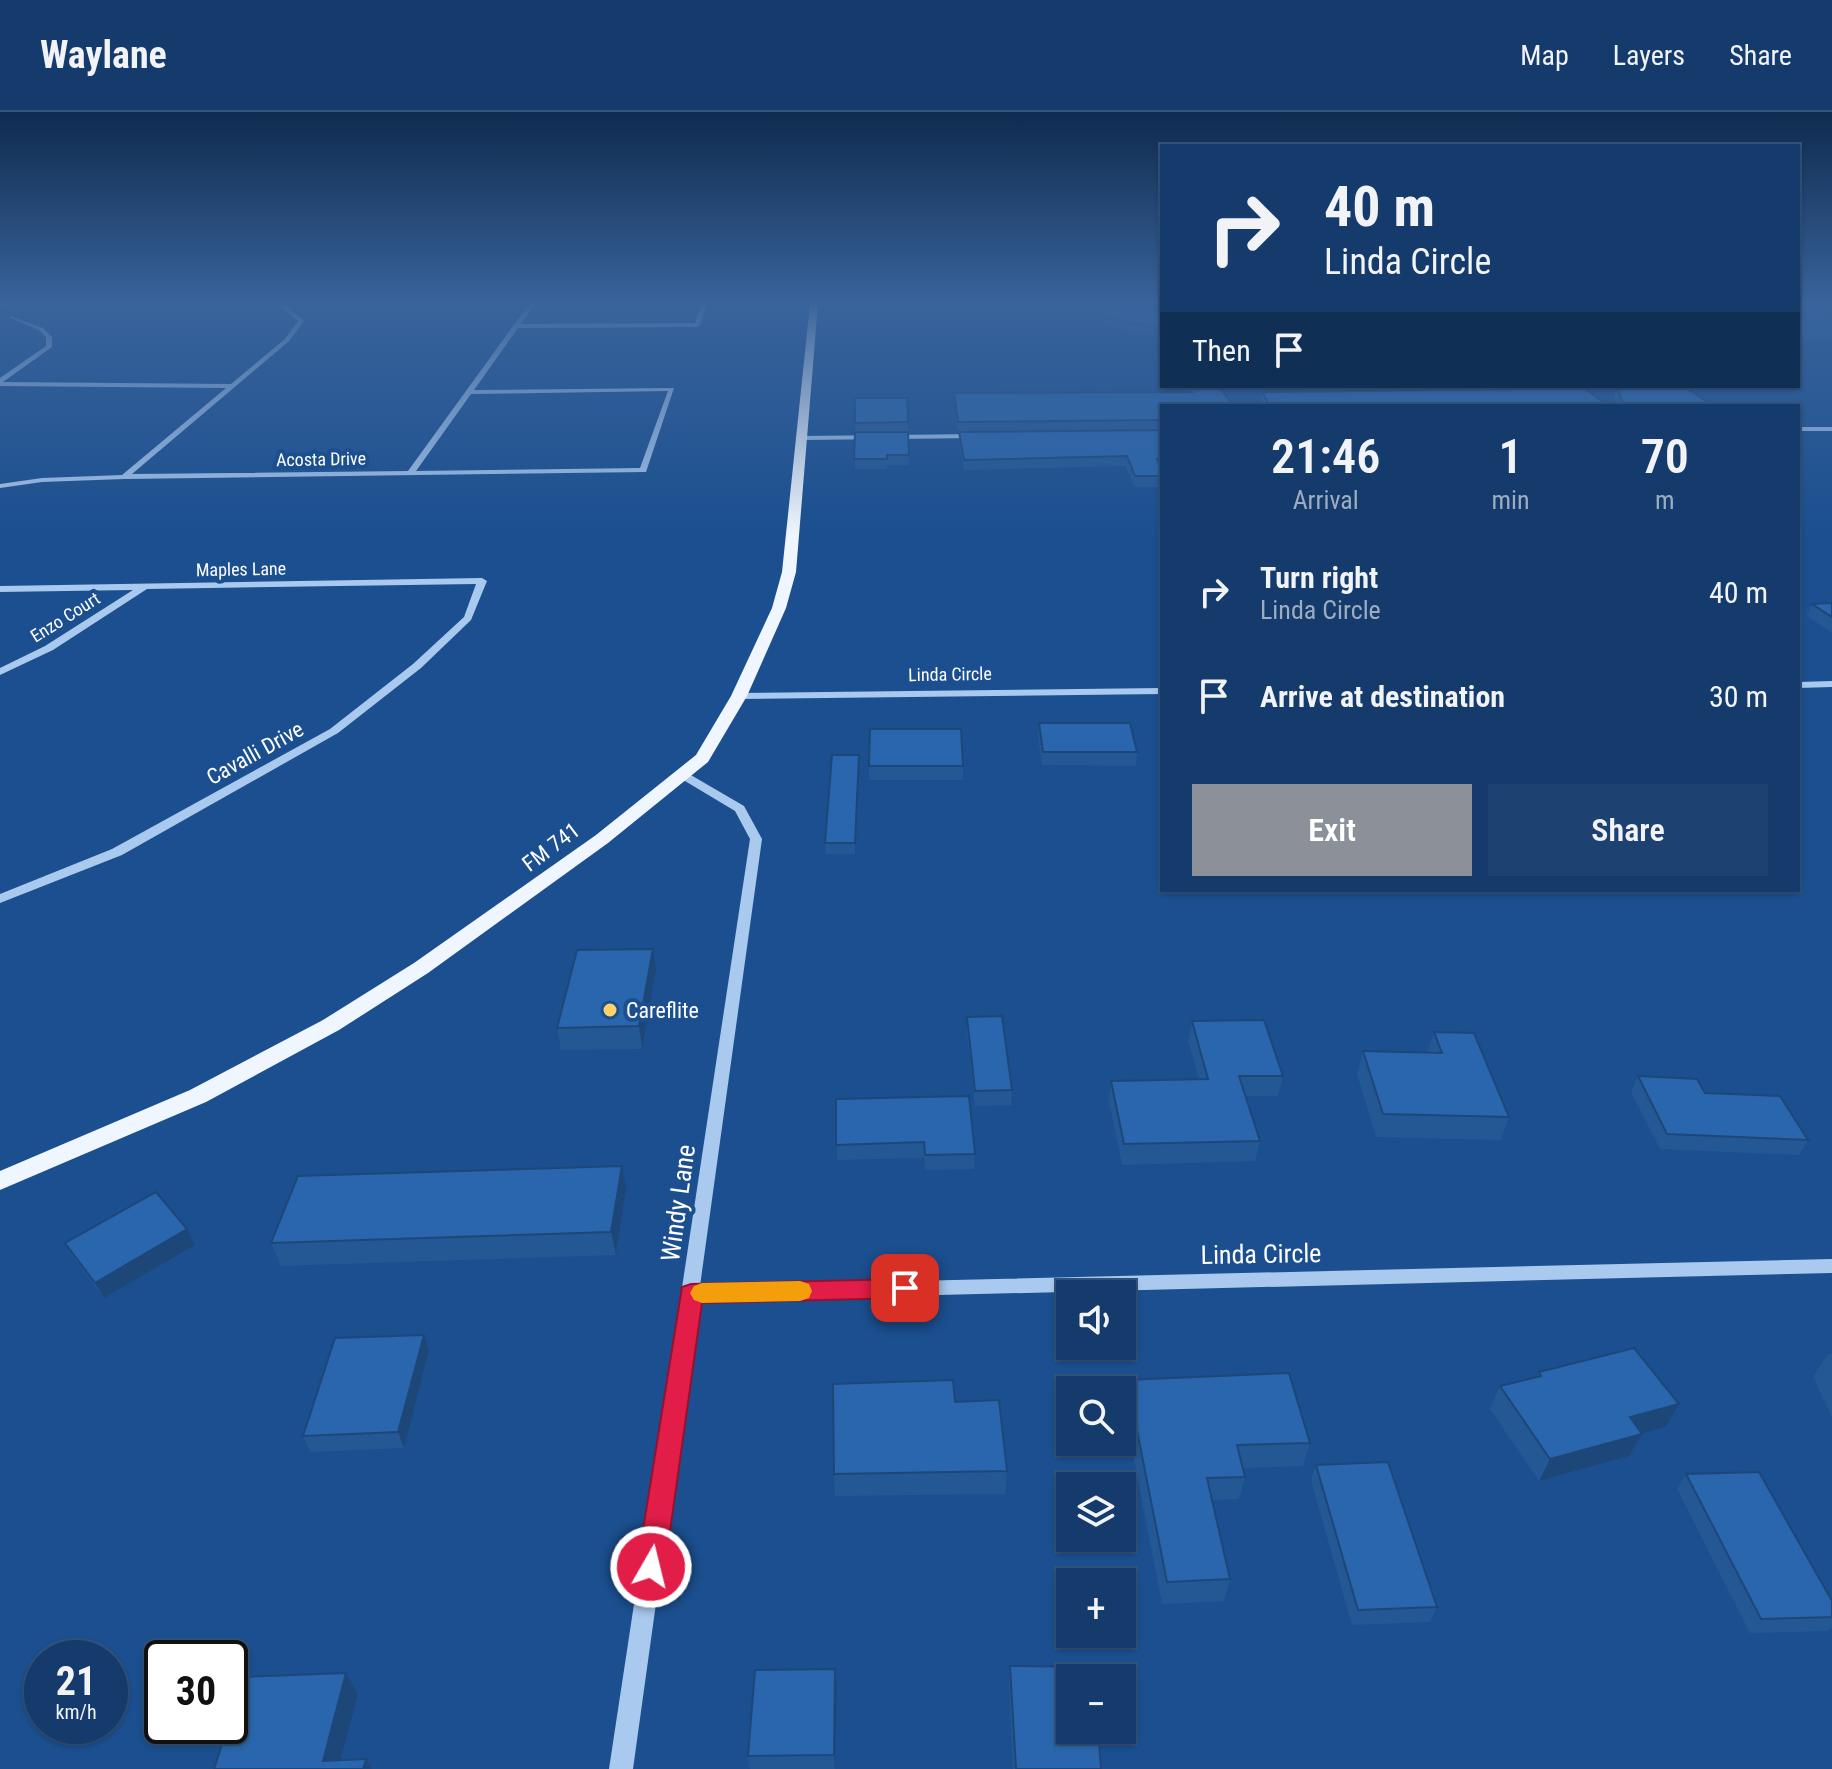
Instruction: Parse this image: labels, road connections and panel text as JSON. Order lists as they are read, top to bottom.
{
  "streets": {
    "main road": ["FM 741"],
    "street": [
      "Acosta Drive",
      "Maples Lane",
      "Enzo Court",
      "Linda Circle",
      "Cavalli Drive",
      "Windy Lane"
    ]
  },
  "crossings": [
    ["Maples Lane", "Enzo Court"],
    ["Maples Lane", "Cavalli Drive"],
    ["Linda Circle", "FM 741"],
    ["Linda Circle", "Windy Lane"],
    ["FM 741", "Windy Lane"]
  ],
  "places": ["Careflite"],
  "page": {
    "header": "Waylane",
    "nav": ["Map", "Layers", "Share"],
    "turn": ["40 m", "Linda Circle"],
    "then": "Then",
    "eta": [
      "21:46",
      "Arrival",
      "1",
      "min",
      "70",
      "m"
    ],
    "list": [
      {
        "name": "Turn right",
        "note": "Linda Circle",
        "value": "40 m"
      },
      {
        "name": "Arrive at destination",
        "value": "30 m"
      }
    ],
    "buttons": ["Exit", "Share"],
    "map_buttons": ["+", "−"],
    "speed": "21 km/h",
    "limit": "30"
  }
}
